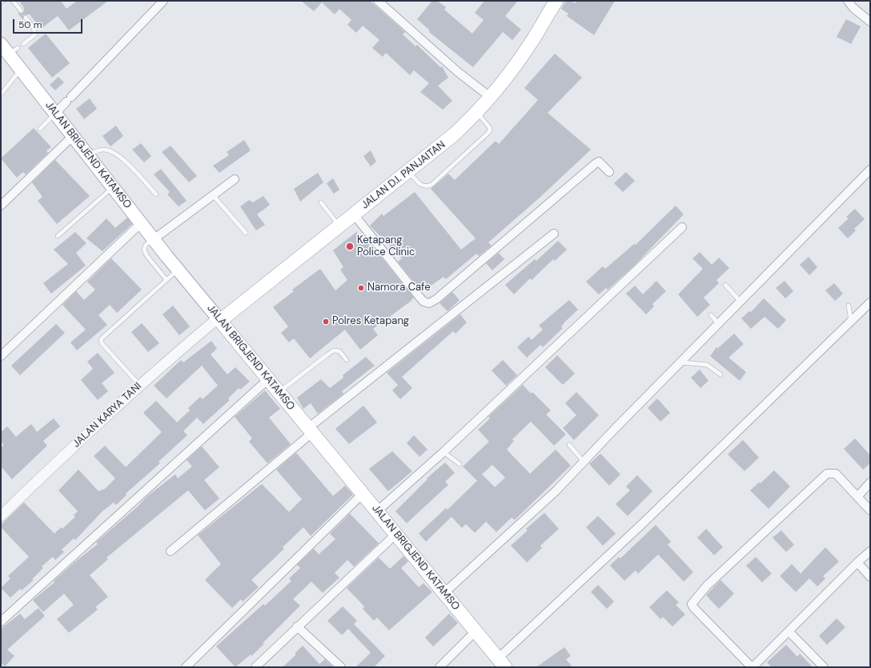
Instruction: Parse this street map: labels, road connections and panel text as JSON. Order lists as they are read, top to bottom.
{
  "streets": {
    "highway": ["JALAN BRIGJEND KATAMSO", "JALAN D.I. PANJAITAN"],
    "street": ["JALAN KARYA TANI"]
  },
  "crossings": [
    ["JALAN BRIGJEND KATAMSO", "JALAN D.I. PANJAITAN"],
    ["JALAN BRIGJEND KATAMSO", "JALAN KARYA TANI"],
    ["JALAN D.I. PANJAITAN", "JALAN KARYA TANI"]
  ],
  "places": ["Ketapang Police Clinic", "Namora Cafe", "Polres Ketapang"],
  "scale_bar": "50 m"
}
